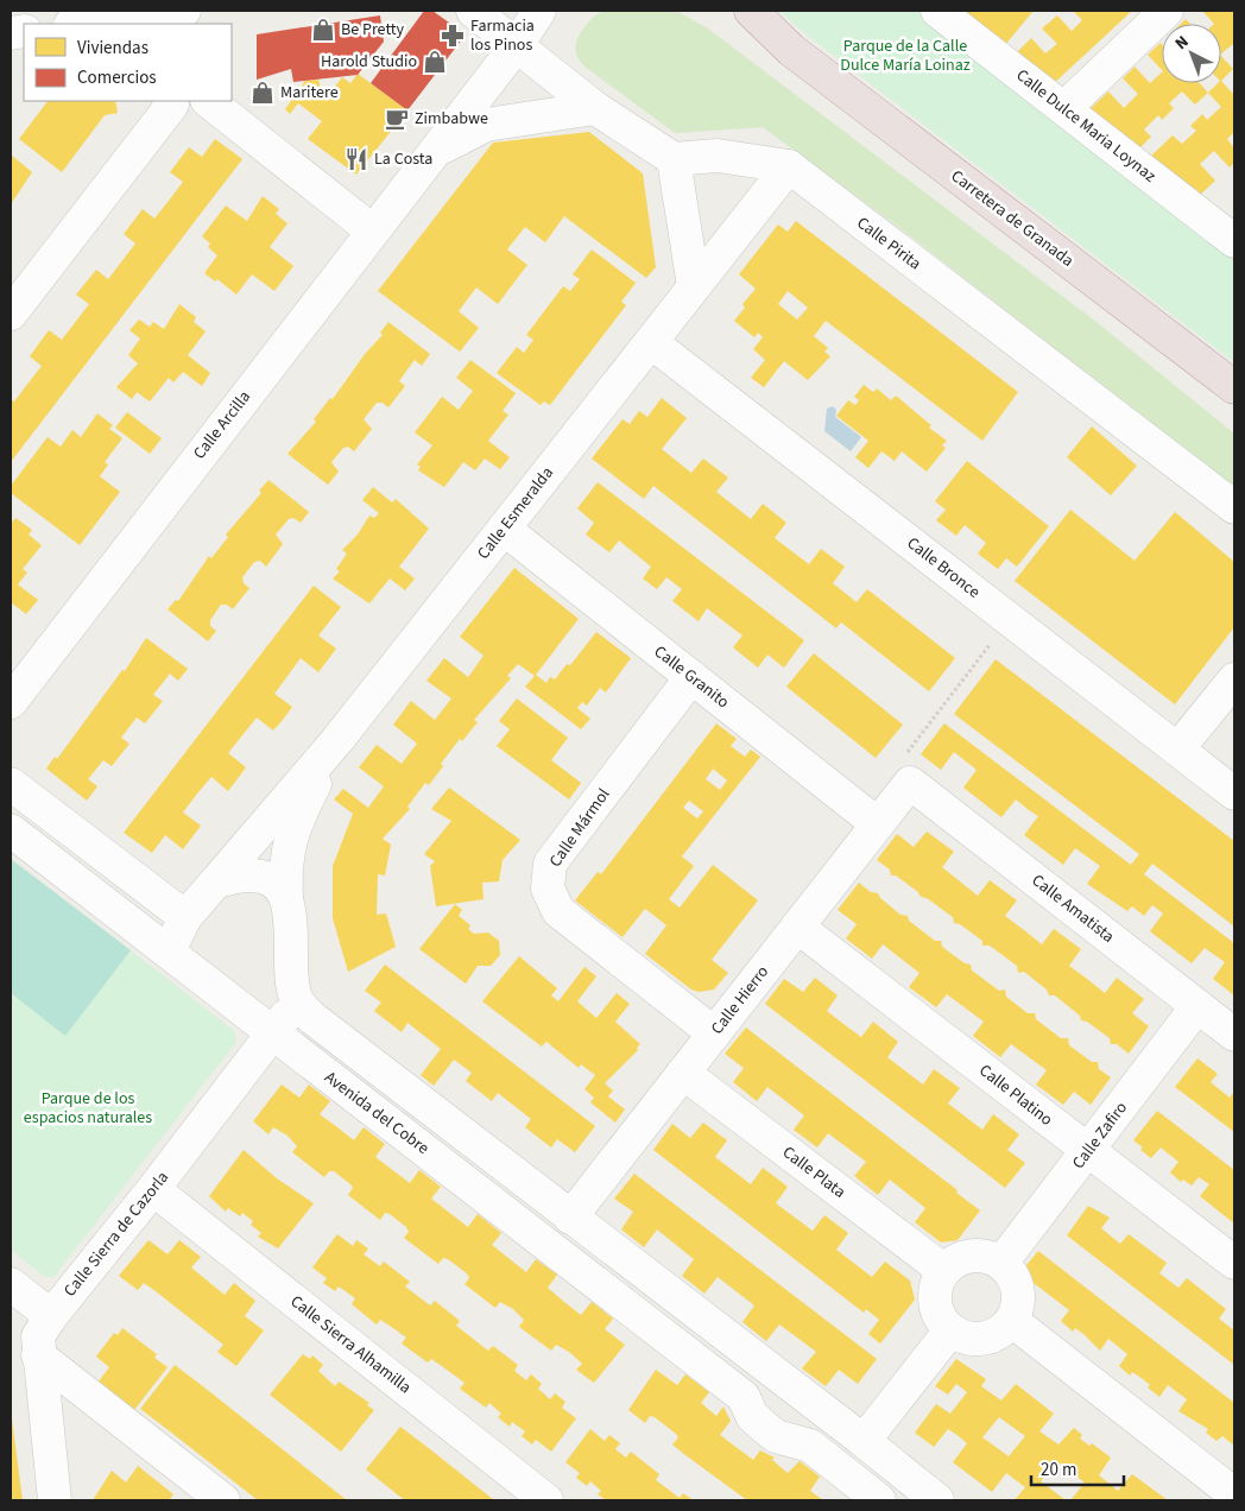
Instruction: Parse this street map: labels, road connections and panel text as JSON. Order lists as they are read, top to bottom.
{
  "streets": {
    "highway": ["Carretera de Granada"],
    "street": [
      "Calle Dulce Maria Loynaz",
      "Calle Pirita",
      "Calle Arcilla",
      "Calle Esmeralda",
      "Calle Bronce",
      "Calle Granito",
      "Calle Mármol",
      "Calle Amatista",
      "Calle Hierro",
      "Calle Platino",
      "Avenida del Cobre",
      "Calle Zafiro",
      "Calle Plata",
      "Calle Sierra de Cazorla",
      "Calle Sierra Alhamilla"
    ]
  },
  "crossings": [
    ["Calle Pirita", "Calle Esmeralda"],
    ["Calle Esmeralda", "Calle Bronce"],
    ["Calle Esmeralda", "Calle Granito"],
    ["Calle Esmeralda", "Avenida del Cobre"],
    ["Calle Esmeralda", "Calle Sierra de Cazorla"],
    ["Calle Granito", "Calle Mármol"],
    ["Calle Granito", "Calle Hierro"],
    ["Calle Mármol", "Calle Hierro"],
    ["Calle Amatista", "Calle Hierro"],
    ["Calle Amatista", "Calle Zafiro"],
    ["Calle Hierro", "Calle Platino"],
    ["Calle Hierro", "Calle Plata"],
    ["Calle Platino", "Calle Zafiro"],
    ["Avenida del Cobre", "Calle Sierra de Cazorla"],
    ["Calle Zafiro", "Calle Plata"],
    ["Calle Sierra de Cazorla", "Calle Sierra Alhamilla"]
  ],
  "parks": ["Parque de la Calle Dulce María Loinaz", "Parque de los espacios naturales"],
  "places": {
    "shop": ["Be Pretty", "Harold Studio", "Maritere"],
    "pharmacy": ["Farmacia los Pinos"],
    "cafe": ["Zimbabwe"],
    "restaurant": ["La Costa"]
  },
  "legend": ["Viviendas", "Comercios"],
  "scale_bar": "20 m",
  "north": "top left"
}
